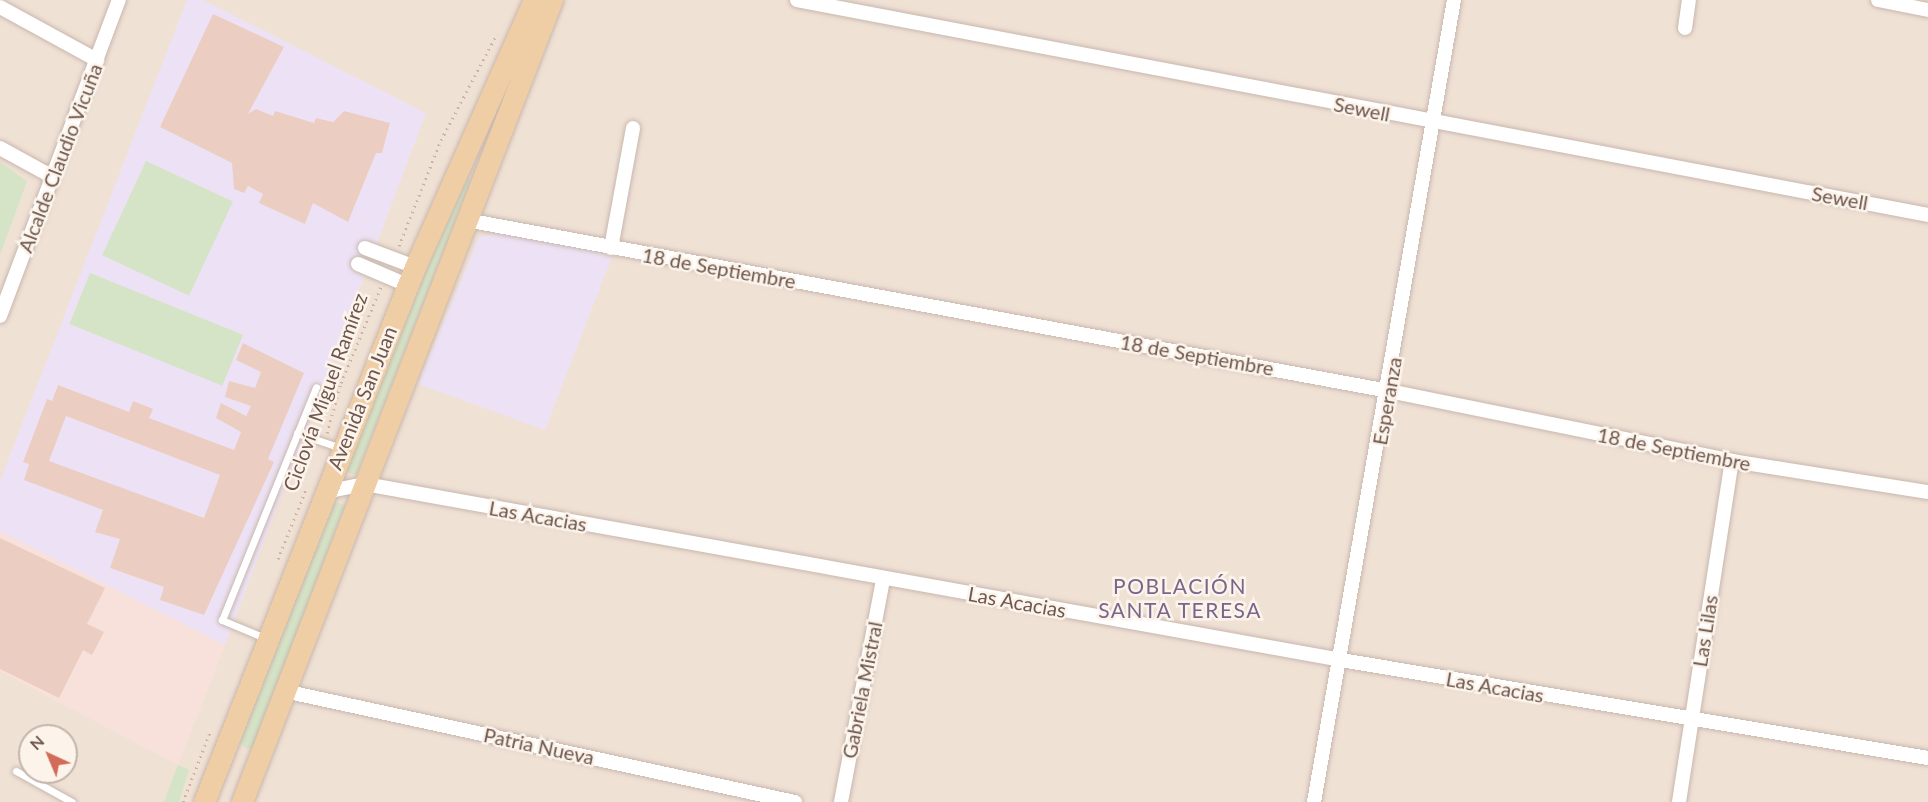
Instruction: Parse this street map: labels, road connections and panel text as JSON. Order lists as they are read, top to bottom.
{
  "streets": {
    "main road": ["Avenida San Juan"],
    "street": [
      "Sewell",
      "Alcalde Claudio Vicuña",
      "18 de Septiembre",
      "Esperanza",
      "Las Acacias",
      "Las Lilas",
      "Gabriela Mistral",
      "Patria Nueva"
    ],
    "path": ["Ciclovía Miguel Ramírez"]
  },
  "crossings": [
    ["Sewell", "Esperanza"],
    ["18 de Septiembre", "Avenida San Juan"],
    ["18 de Septiembre", "Esperanza"],
    ["18 de Septiembre", "Las Lilas"],
    ["Ciclovía Miguel Ramírez", "Avenida San Juan"],
    ["Avenida San Juan", "Las Acacias"],
    ["Avenida San Juan", "Patria Nueva"],
    ["Esperanza", "Las Acacias"],
    ["Las Acacias", "Las Lilas"],
    ["Las Acacias", "Gabriela Mistral"]
  ],
  "districts": ["POBLACIÓN SANTA TERESA"],
  "north": "top left"
}
